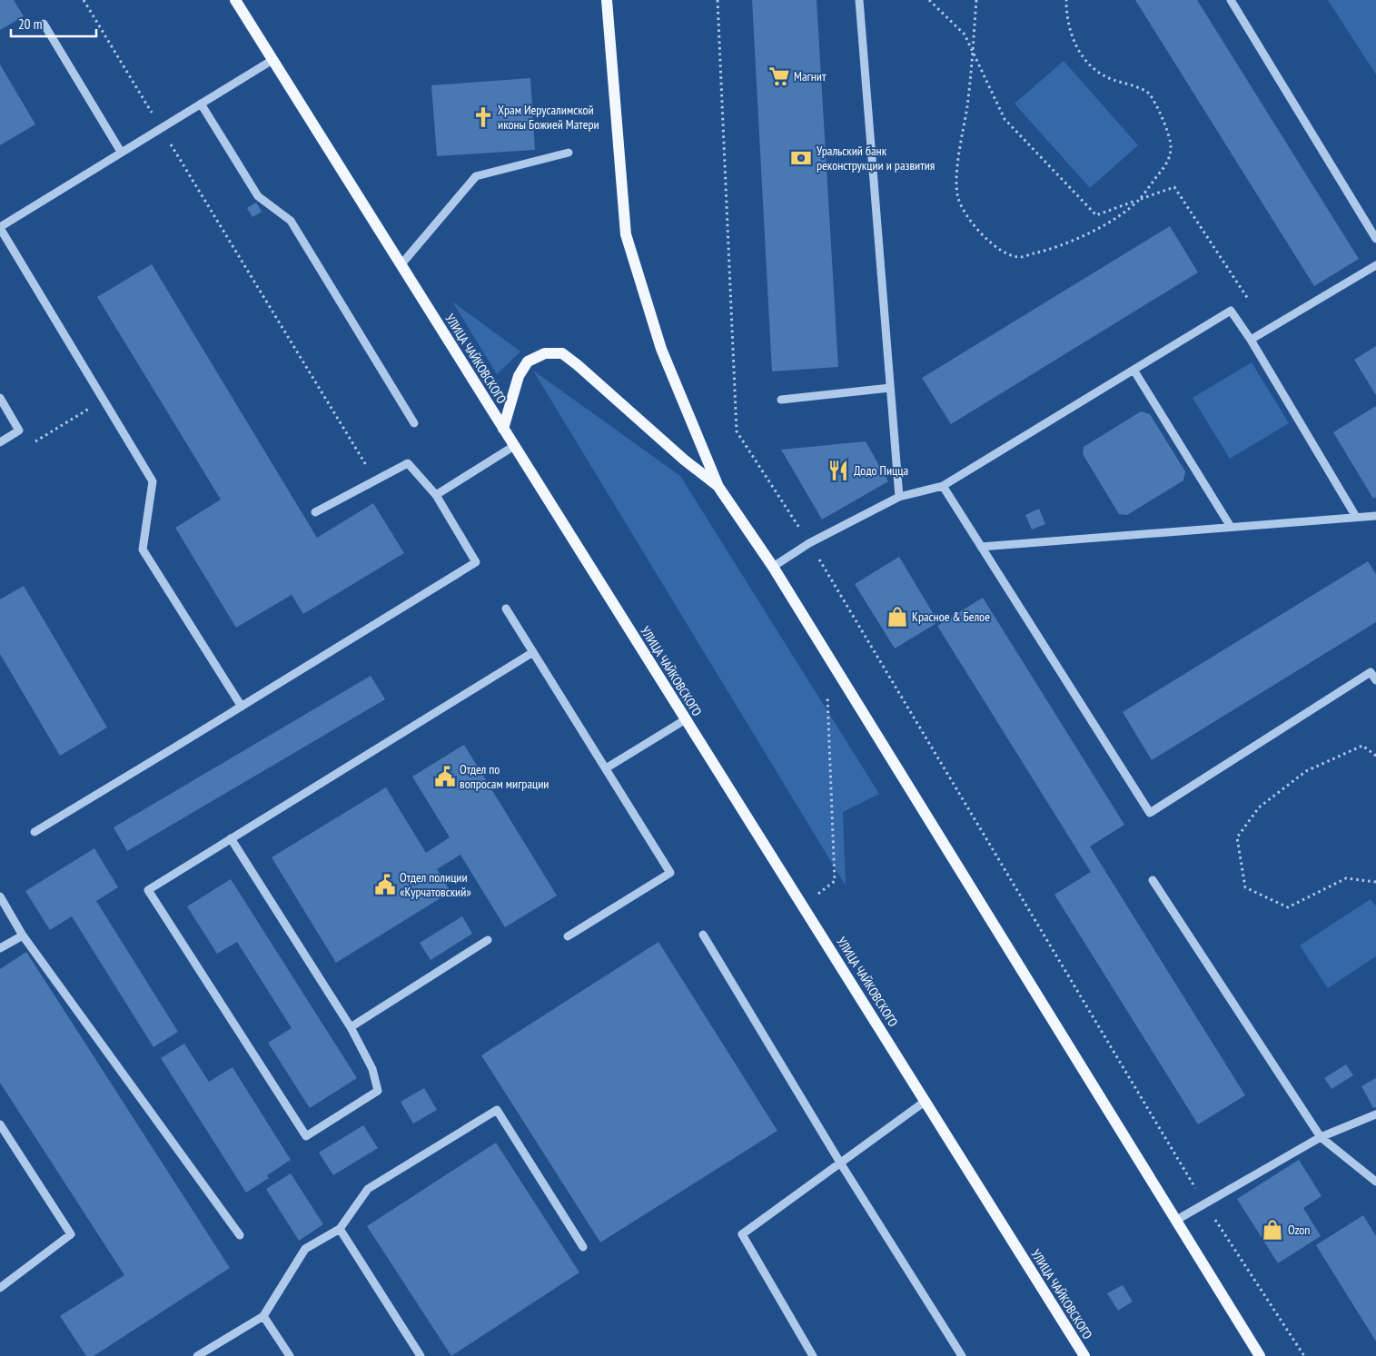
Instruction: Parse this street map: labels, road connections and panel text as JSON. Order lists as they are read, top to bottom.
{
  "streets": {
    "main road": ["УЛИЦА ЧАЙКОВСКОГО"]
  },
  "places": {
    "supermarket": ["Магнит"],
    "church": ["Храм Иерусалимской иконы Божией Матери"],
    "bank": ["Уральский банк реконструкции и развития"],
    "restaurant": ["Додо Пицца"],
    "shop": ["Красное & Белое", "Ozon"],
    "public building": ["Отдел по вопросам миграции", "Отдел полиции «Курчатовский»"]
  },
  "scale_bar": "20 m"
}
